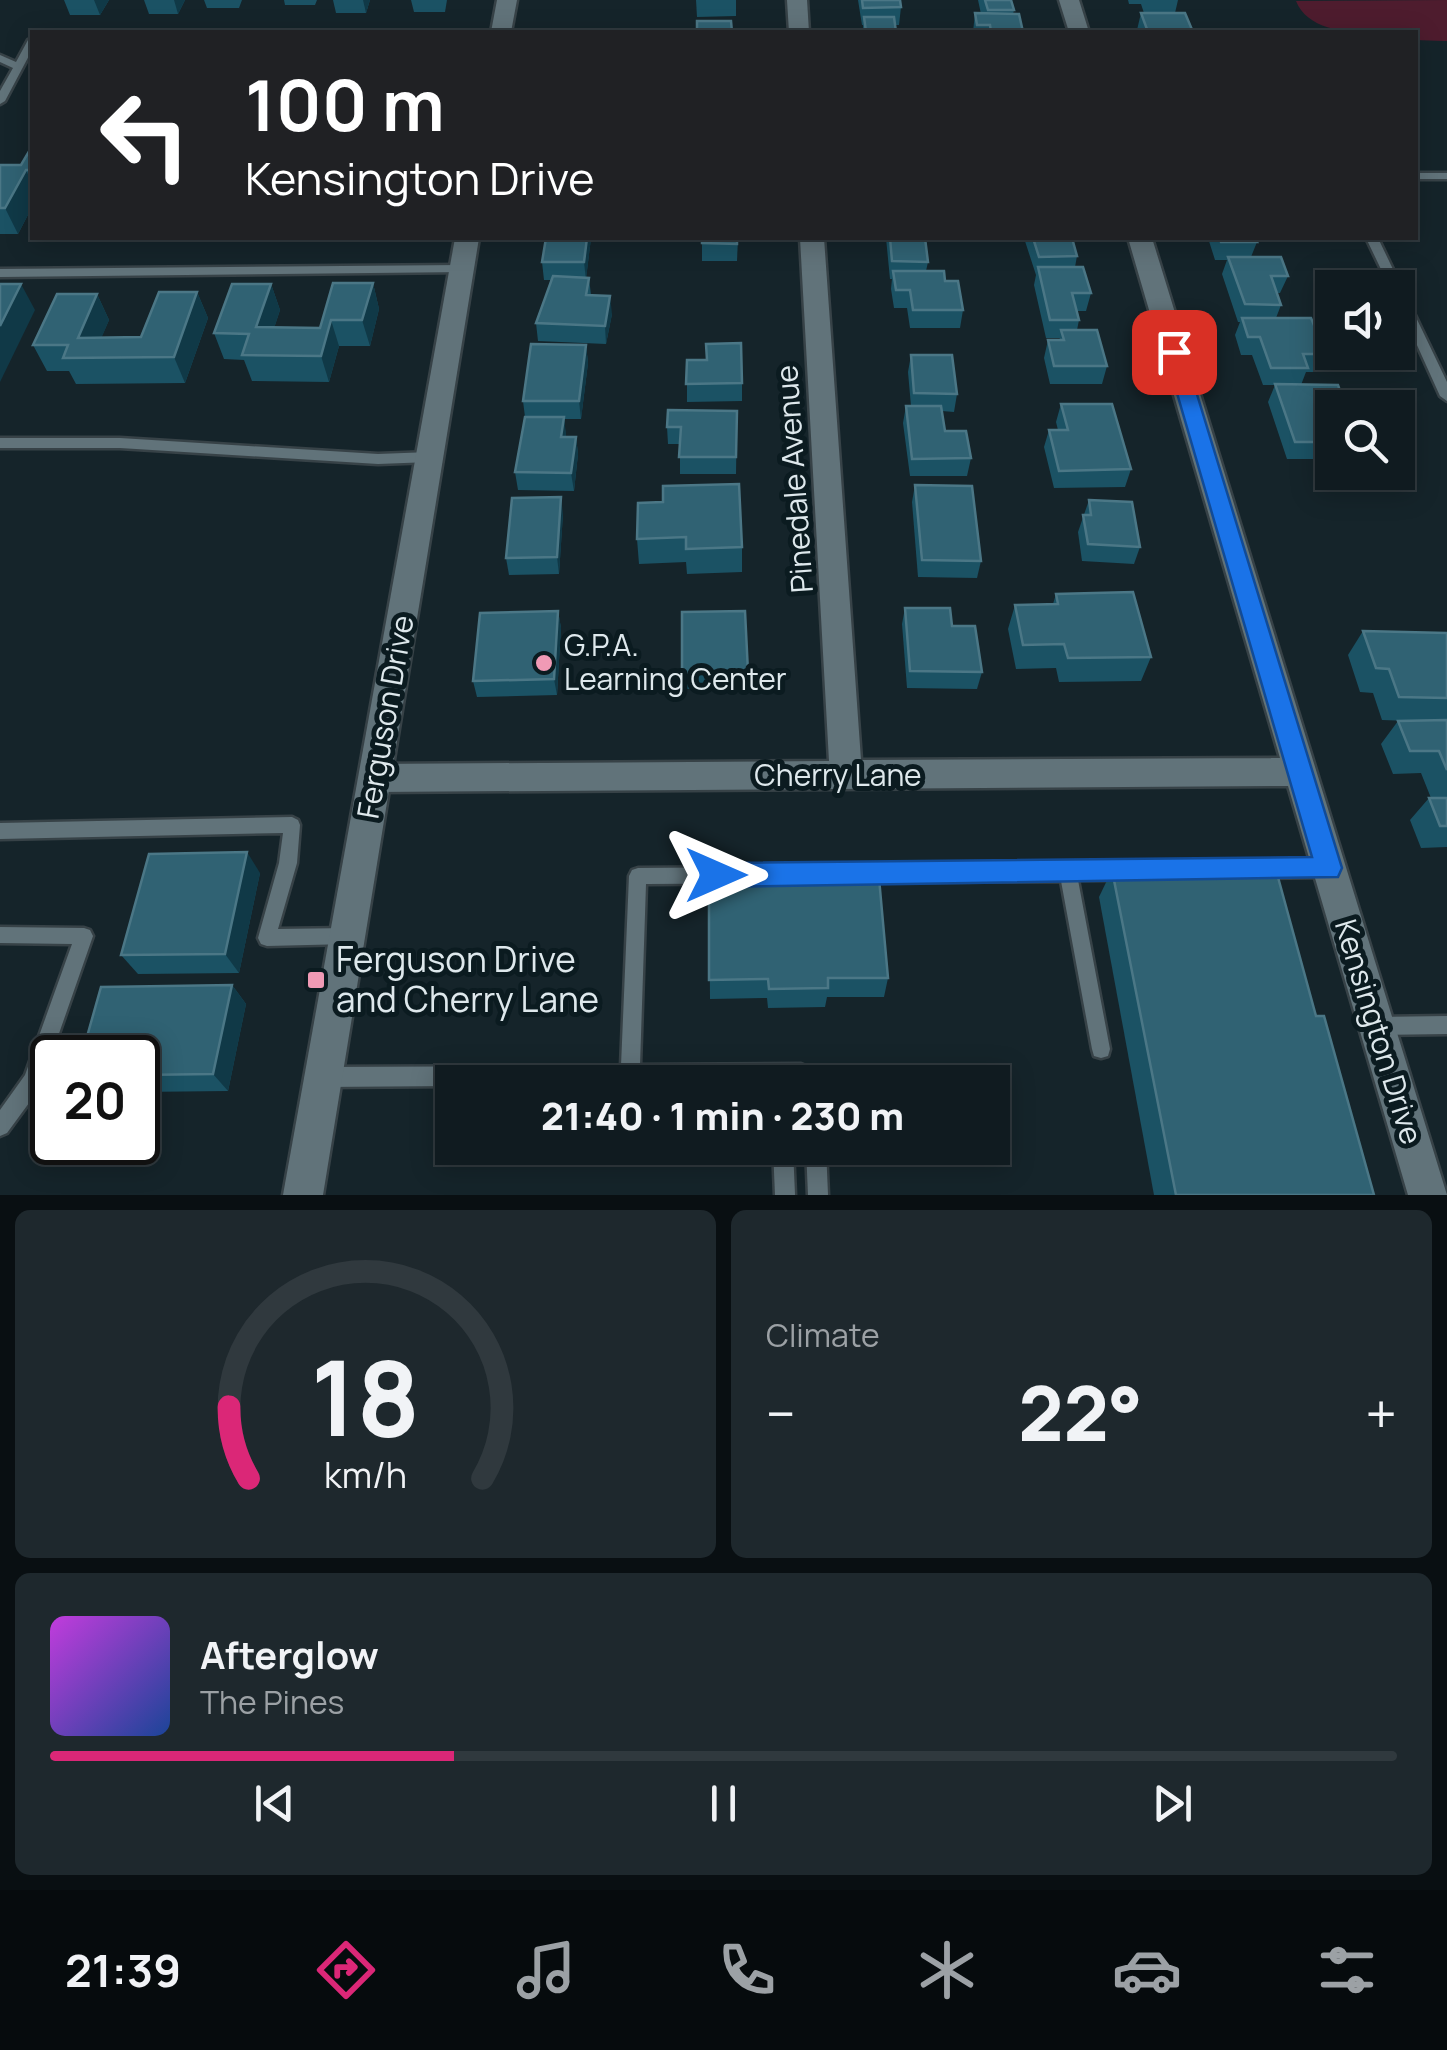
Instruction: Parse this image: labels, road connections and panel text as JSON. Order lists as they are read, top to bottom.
{
  "streets": {
    "street": [
      "Pinedale Avenue",
      "Ferguson Drive",
      "Cherry Lane",
      "Kensington Drive"
    ]
  },
  "crossings": [
    ["Pinedale Avenue", "Cherry Lane"],
    ["Ferguson Drive", "Cherry Lane"],
    ["Cherry Lane", "Kensington Drive"]
  ],
  "places": {
    "other": ["G.P.A. Learning Center"],
    "transit": ["Ferguson Drive and Cherry Lane"]
  },
  "page": {
    "turn": ["100 m", "Kensington Drive"],
    "limit": "20",
    "trip": "21:40 · 1 min · 230 m",
    "tile": "Climate",
    "heat": ["−", "22°", "+"],
    "song": ["Afterglow", "The Pines"],
    "tabs": "21:39",
    "gauge": ["18", "km/h"]
  }
}
